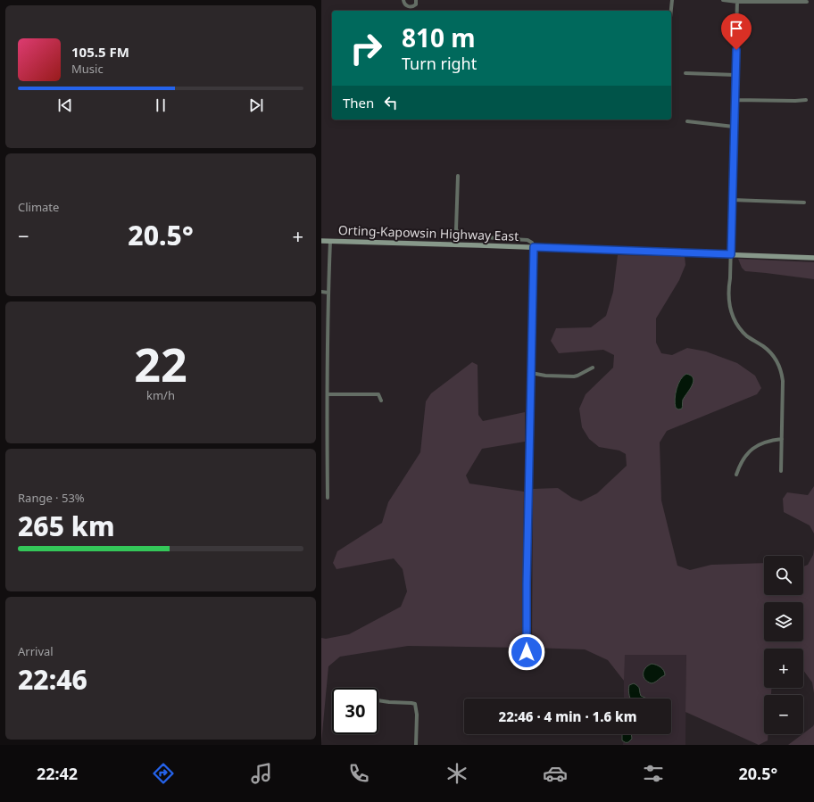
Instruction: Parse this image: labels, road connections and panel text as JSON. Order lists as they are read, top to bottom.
{
  "streets": {
    "main road": ["Orting-Kapowsin Highway East"]
  },
  "page": {
    "turn": ["810 m", "Turn right"],
    "song": ["105.5 FM", "Music"],
    "then": "Then",
    "tile": [
      "Climate",
      ["22", "km/h"],
      ["Range · 53%", "265 km"],
      ["Arrival", "22:46"]
    ],
    "heat": ["−", "20.5°", "+"],
    "map_buttons": ["+", "−"],
    "limit": "30",
    "trip": "22:46 · 4 min · 1.6 km",
    "tabs": ["22:42", "20.5°"]
  }
}
